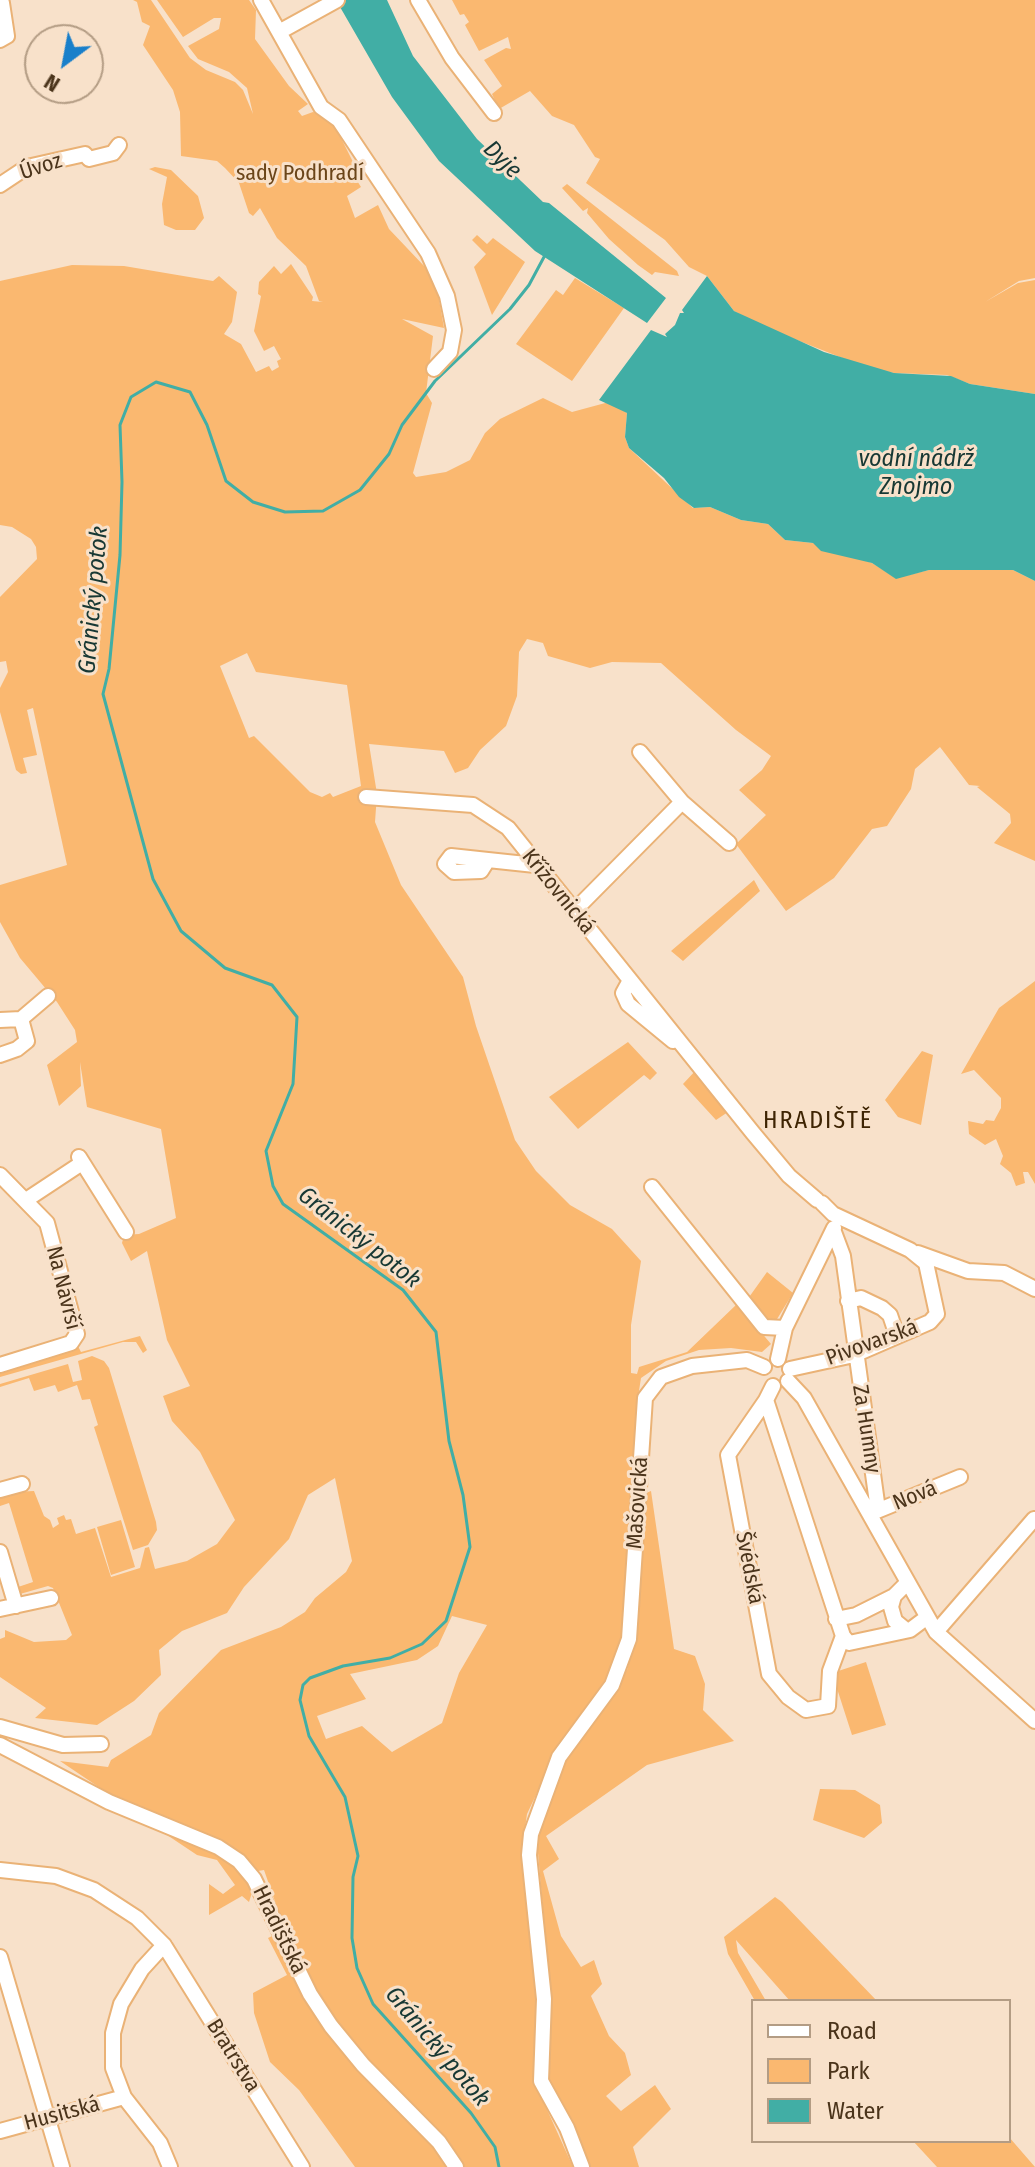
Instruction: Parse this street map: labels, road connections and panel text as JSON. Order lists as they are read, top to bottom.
{
  "streets": {
    "street": [
      "Úvoz",
      "Křížovnická",
      "Na Návrší",
      "Pivovarská",
      "Za Humny",
      "Nová",
      "Mašovická",
      "Švédská",
      "Hradišťská",
      "Bratrstva",
      "Husitská"
    ]
  },
  "crossings": [
    ["Pivovarská", "Za Humny"],
    ["Za Humny", "Nová"]
  ],
  "districts": ["HRADIŠTĚ"],
  "water": ["Dyje", "vodní nádrž Znojmo", "Gránický potok"],
  "parks": ["sady Podhradí"],
  "legend": ["Road", "Park", "Water"],
  "north": "bottom left"
}
